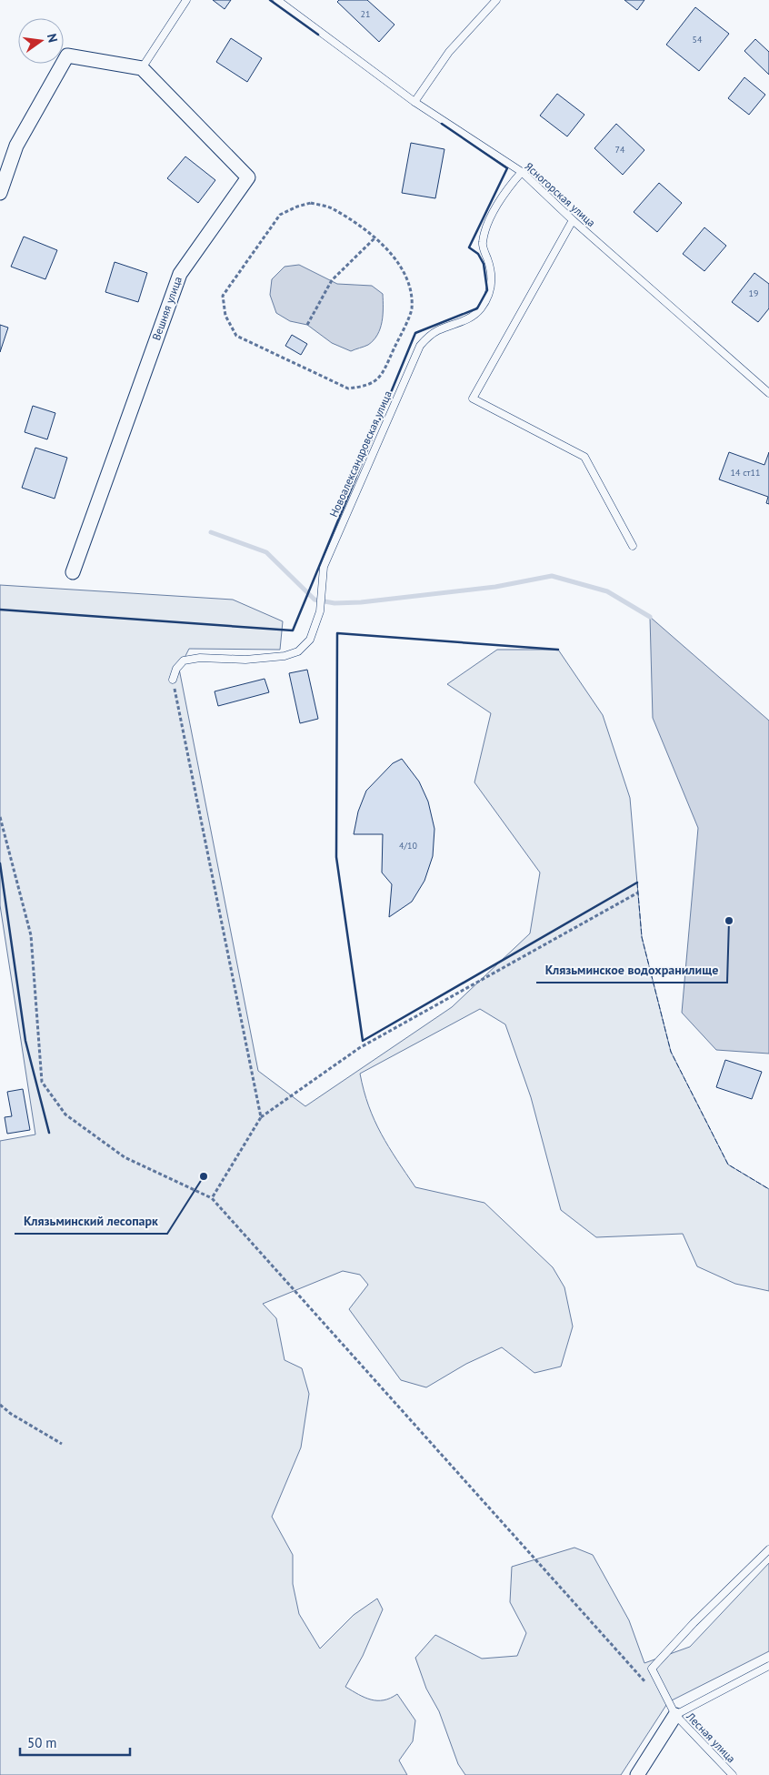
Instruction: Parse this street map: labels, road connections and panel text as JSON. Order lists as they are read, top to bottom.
{
  "streets": {
    "street": ["Вешняя улица"],
    "lane": ["Ясногорская улица", "Новоалександровская улица", "Лесная улица"]
  },
  "crossings": [
    ["Ясногорская улица", "Новоалександровская улица"]
  ],
  "places": ["Клязьминское водохранилище", "Клязьминский лесопарк"],
  "house_numbers": [
    "21",
    "54",
    "74",
    "19",
    "14 ст11",
    "4/10"
  ],
  "scale_bar": "50 m",
  "north": "right"
}
